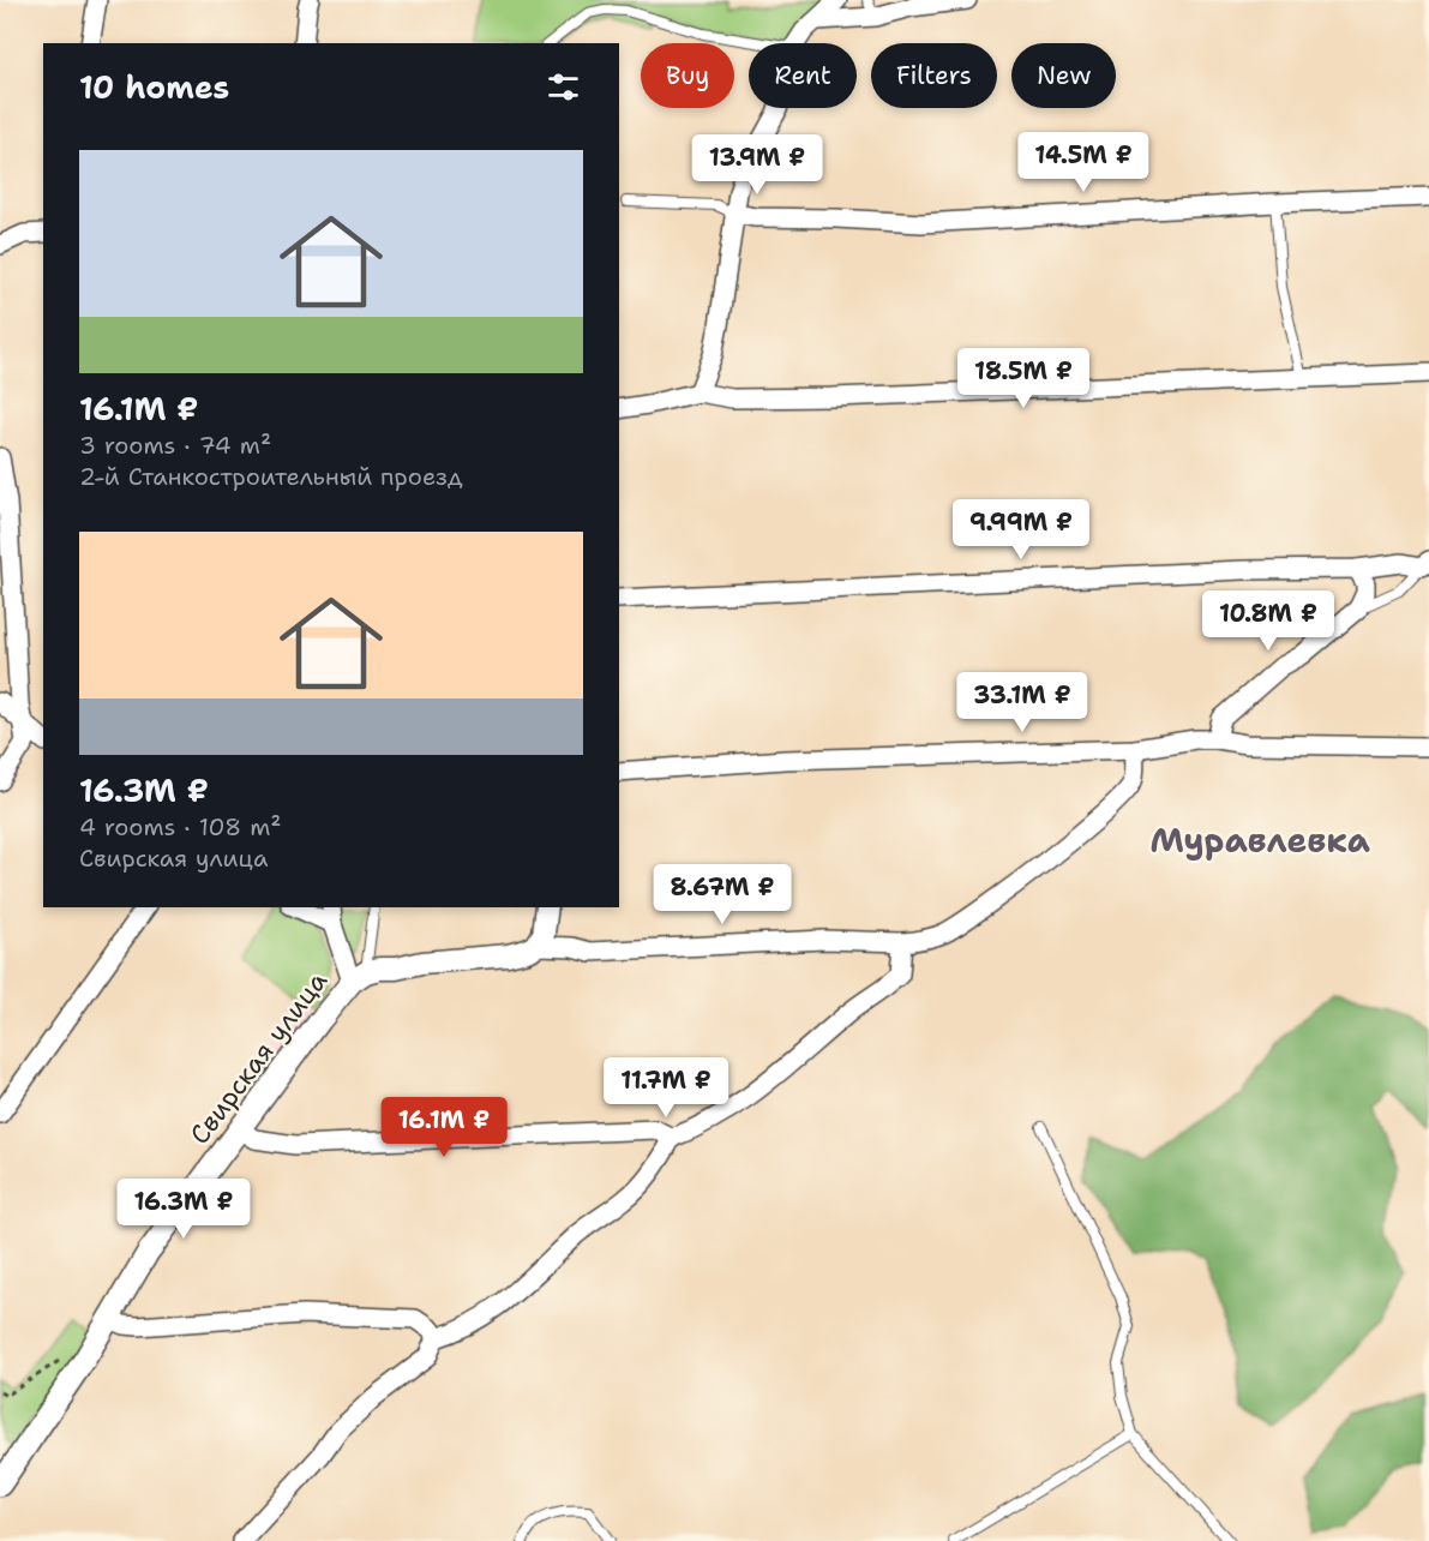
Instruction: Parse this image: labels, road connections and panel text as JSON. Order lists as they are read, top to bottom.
{
  "streets": {
    "street": ["Свирская улица"]
  },
  "districts": ["Муравлевка"],
  "page": {
    "chip": [
      "Buy",
      "Rent",
      "Filters",
      "New"
    ],
    "heading": "10 homes",
    "list": [
      {
        "name": "16.1M ₽",
        "note": "3 rooms · 74 m² · 2-й Станкостроительный проезд"
      },
      {
        "name": "16.3M ₽",
        "note": "4 rooms · 108 m² · Свирская улица"
      }
    ],
    "price": [
      "14.5M ₽",
      "13.9M ₽",
      "18.5M ₽",
      "9.99M ₽",
      "10.8M ₽",
      "33.1M ₽",
      "8.67M ₽",
      "11.7M ₽",
      "16.1M ₽",
      "16.3M ₽"
    ]
  }
}
